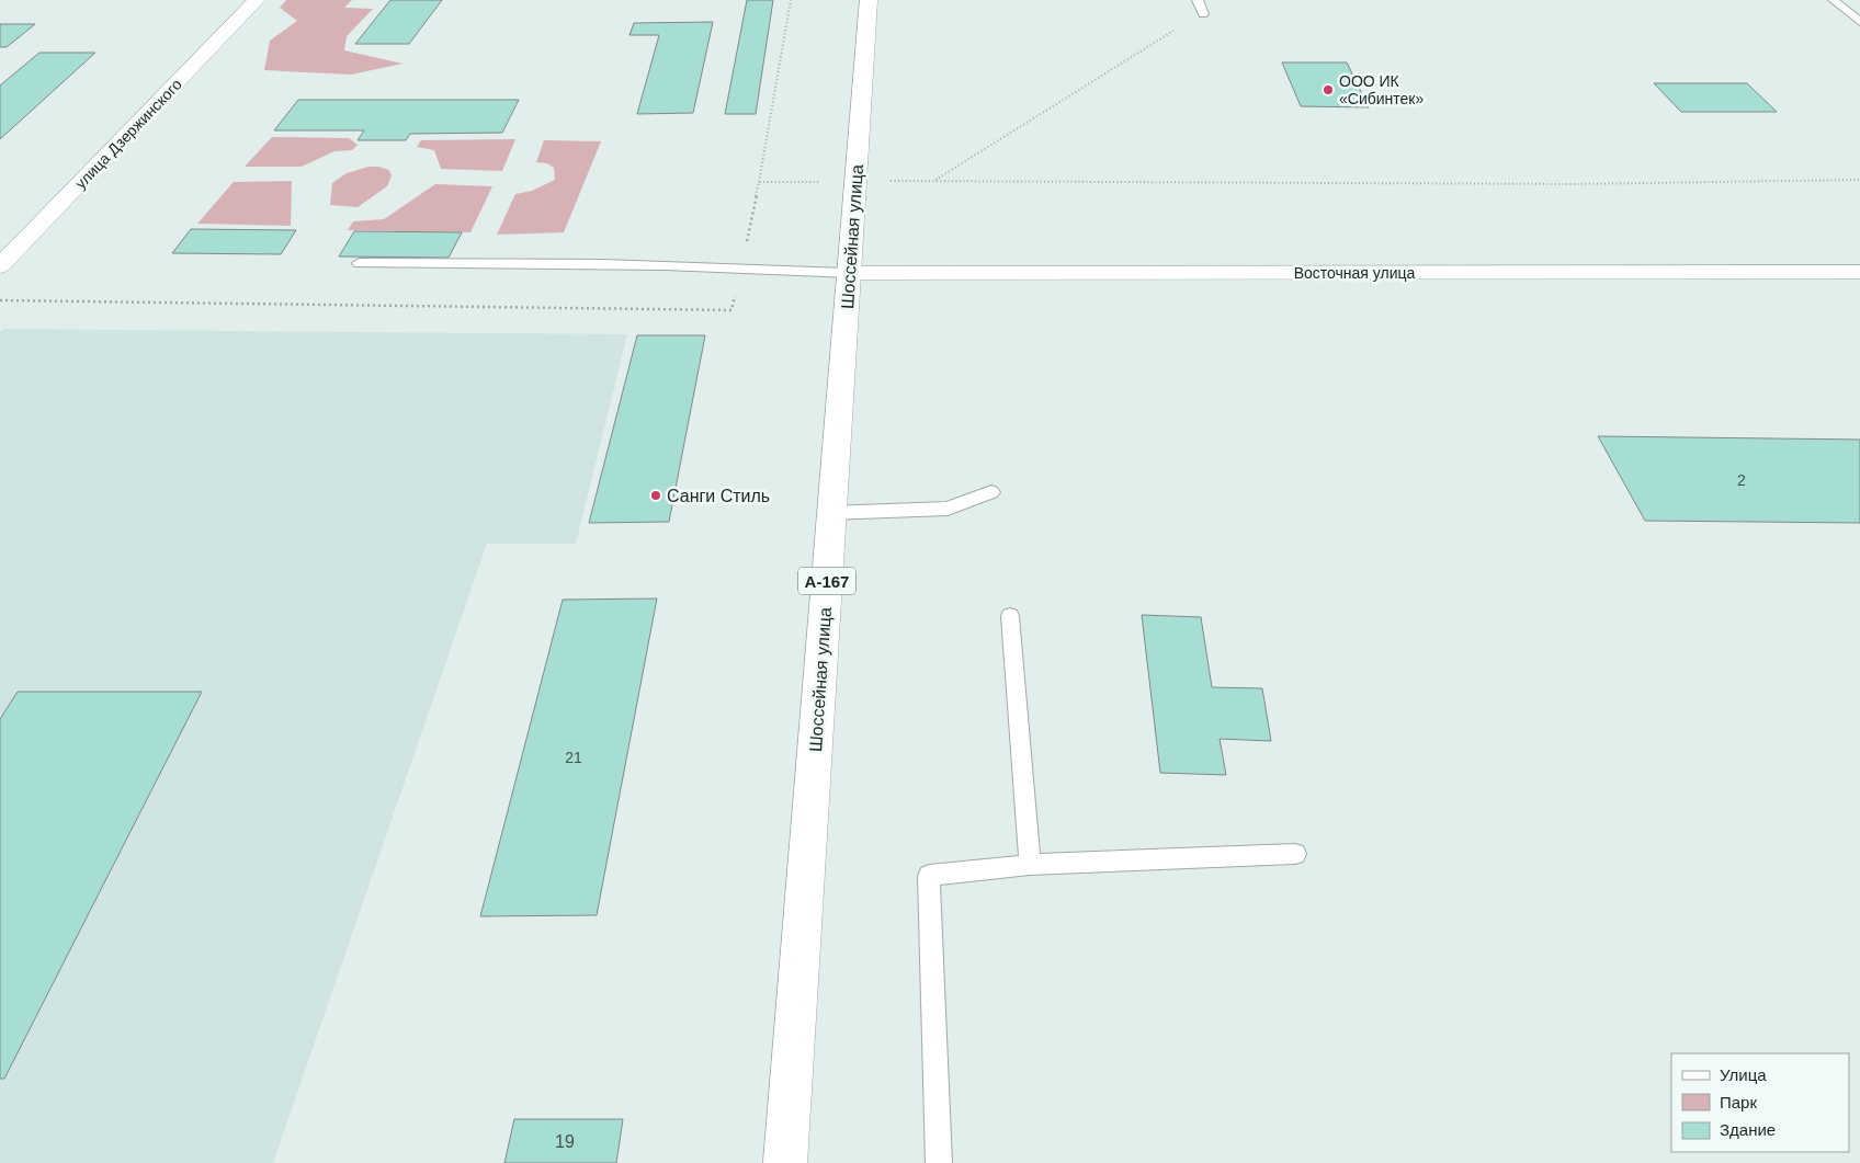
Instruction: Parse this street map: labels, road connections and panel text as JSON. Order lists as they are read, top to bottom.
{
  "streets": {
    "main road": [
      "улица Дзержинского",
      "Шоссейная улица",
      "Восточная улица",
      "А-167"
    ]
  },
  "crossings": [
    ["Шоссейная улица", "Восточная улица"]
  ],
  "places": ["ООО ИК «Сибинтек»", "Санги Стиль"],
  "house_numbers": ["2", "21", "19"],
  "legend": ["Улица", "Парк", "Здание"]
}
